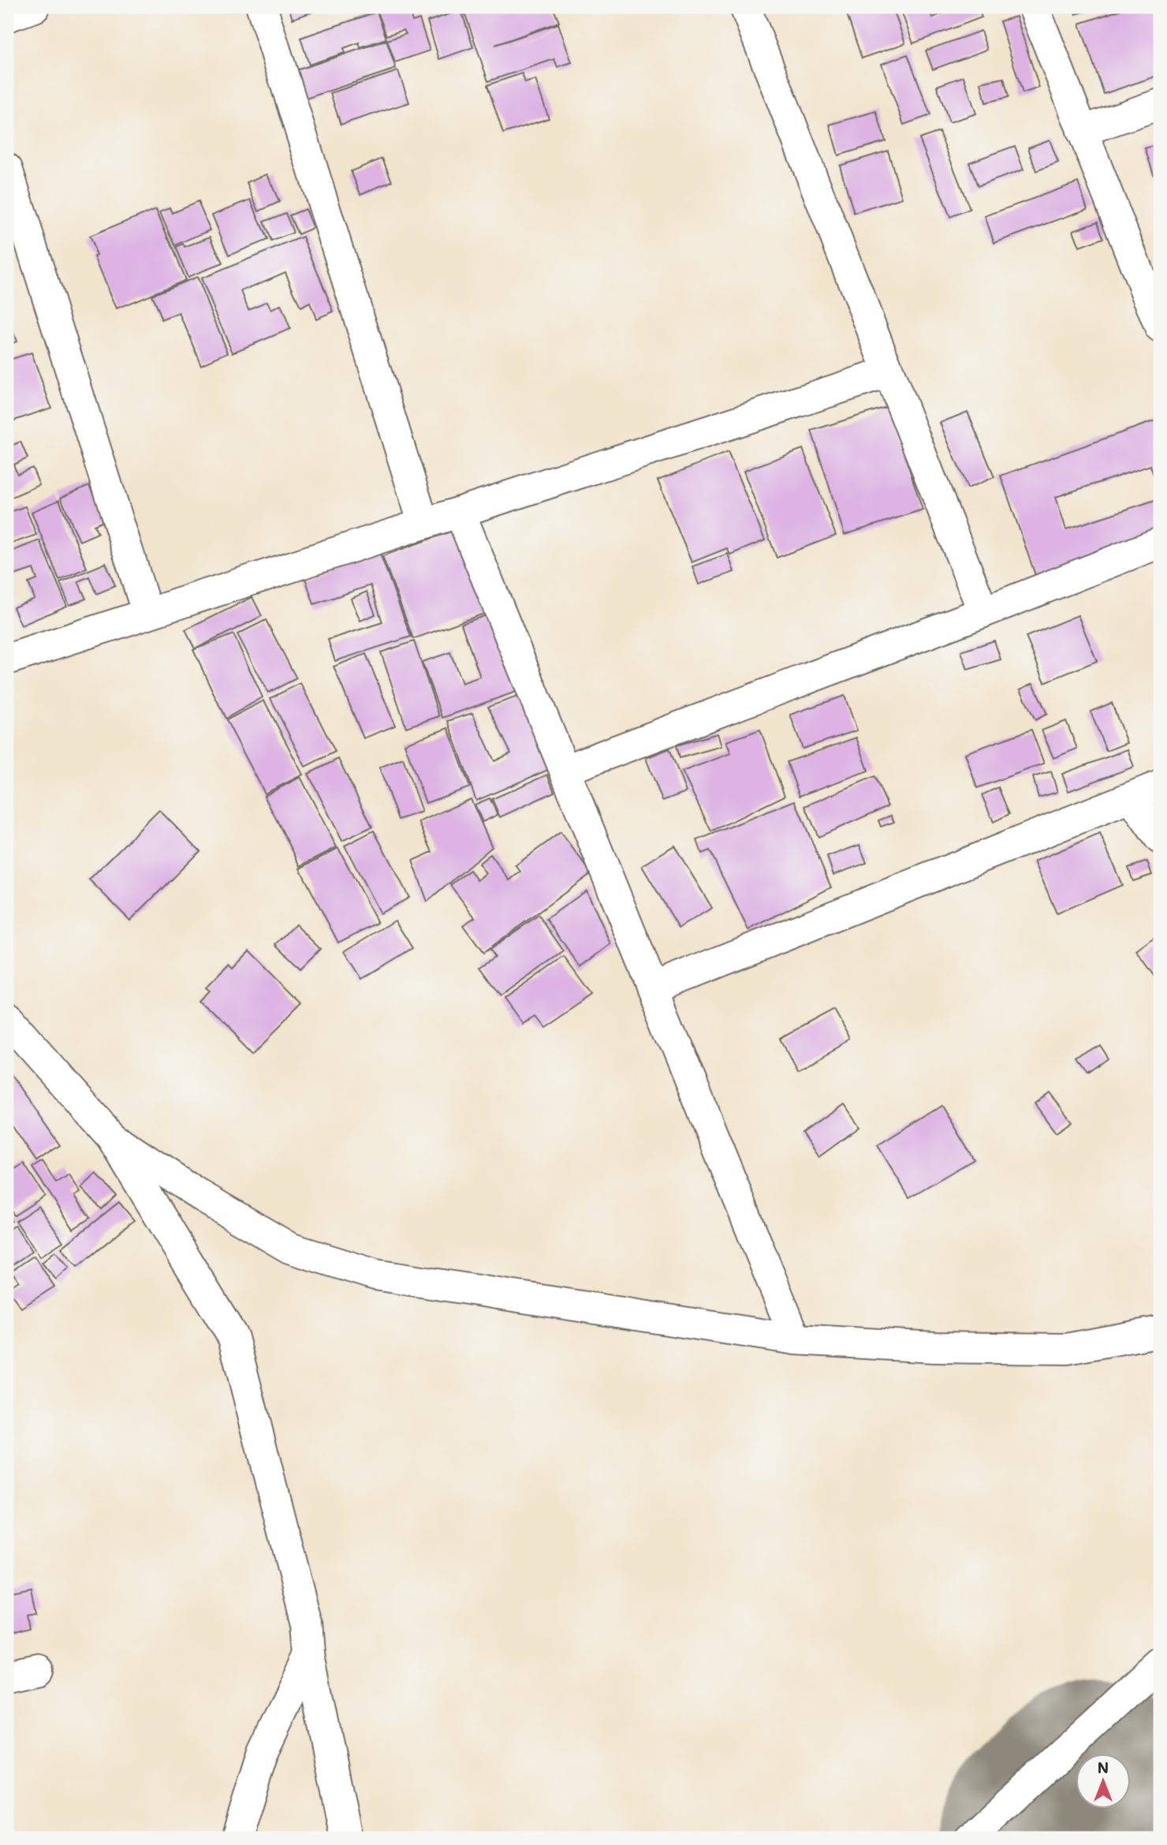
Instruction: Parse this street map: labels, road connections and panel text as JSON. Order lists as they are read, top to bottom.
{
  "north": "top"
}
